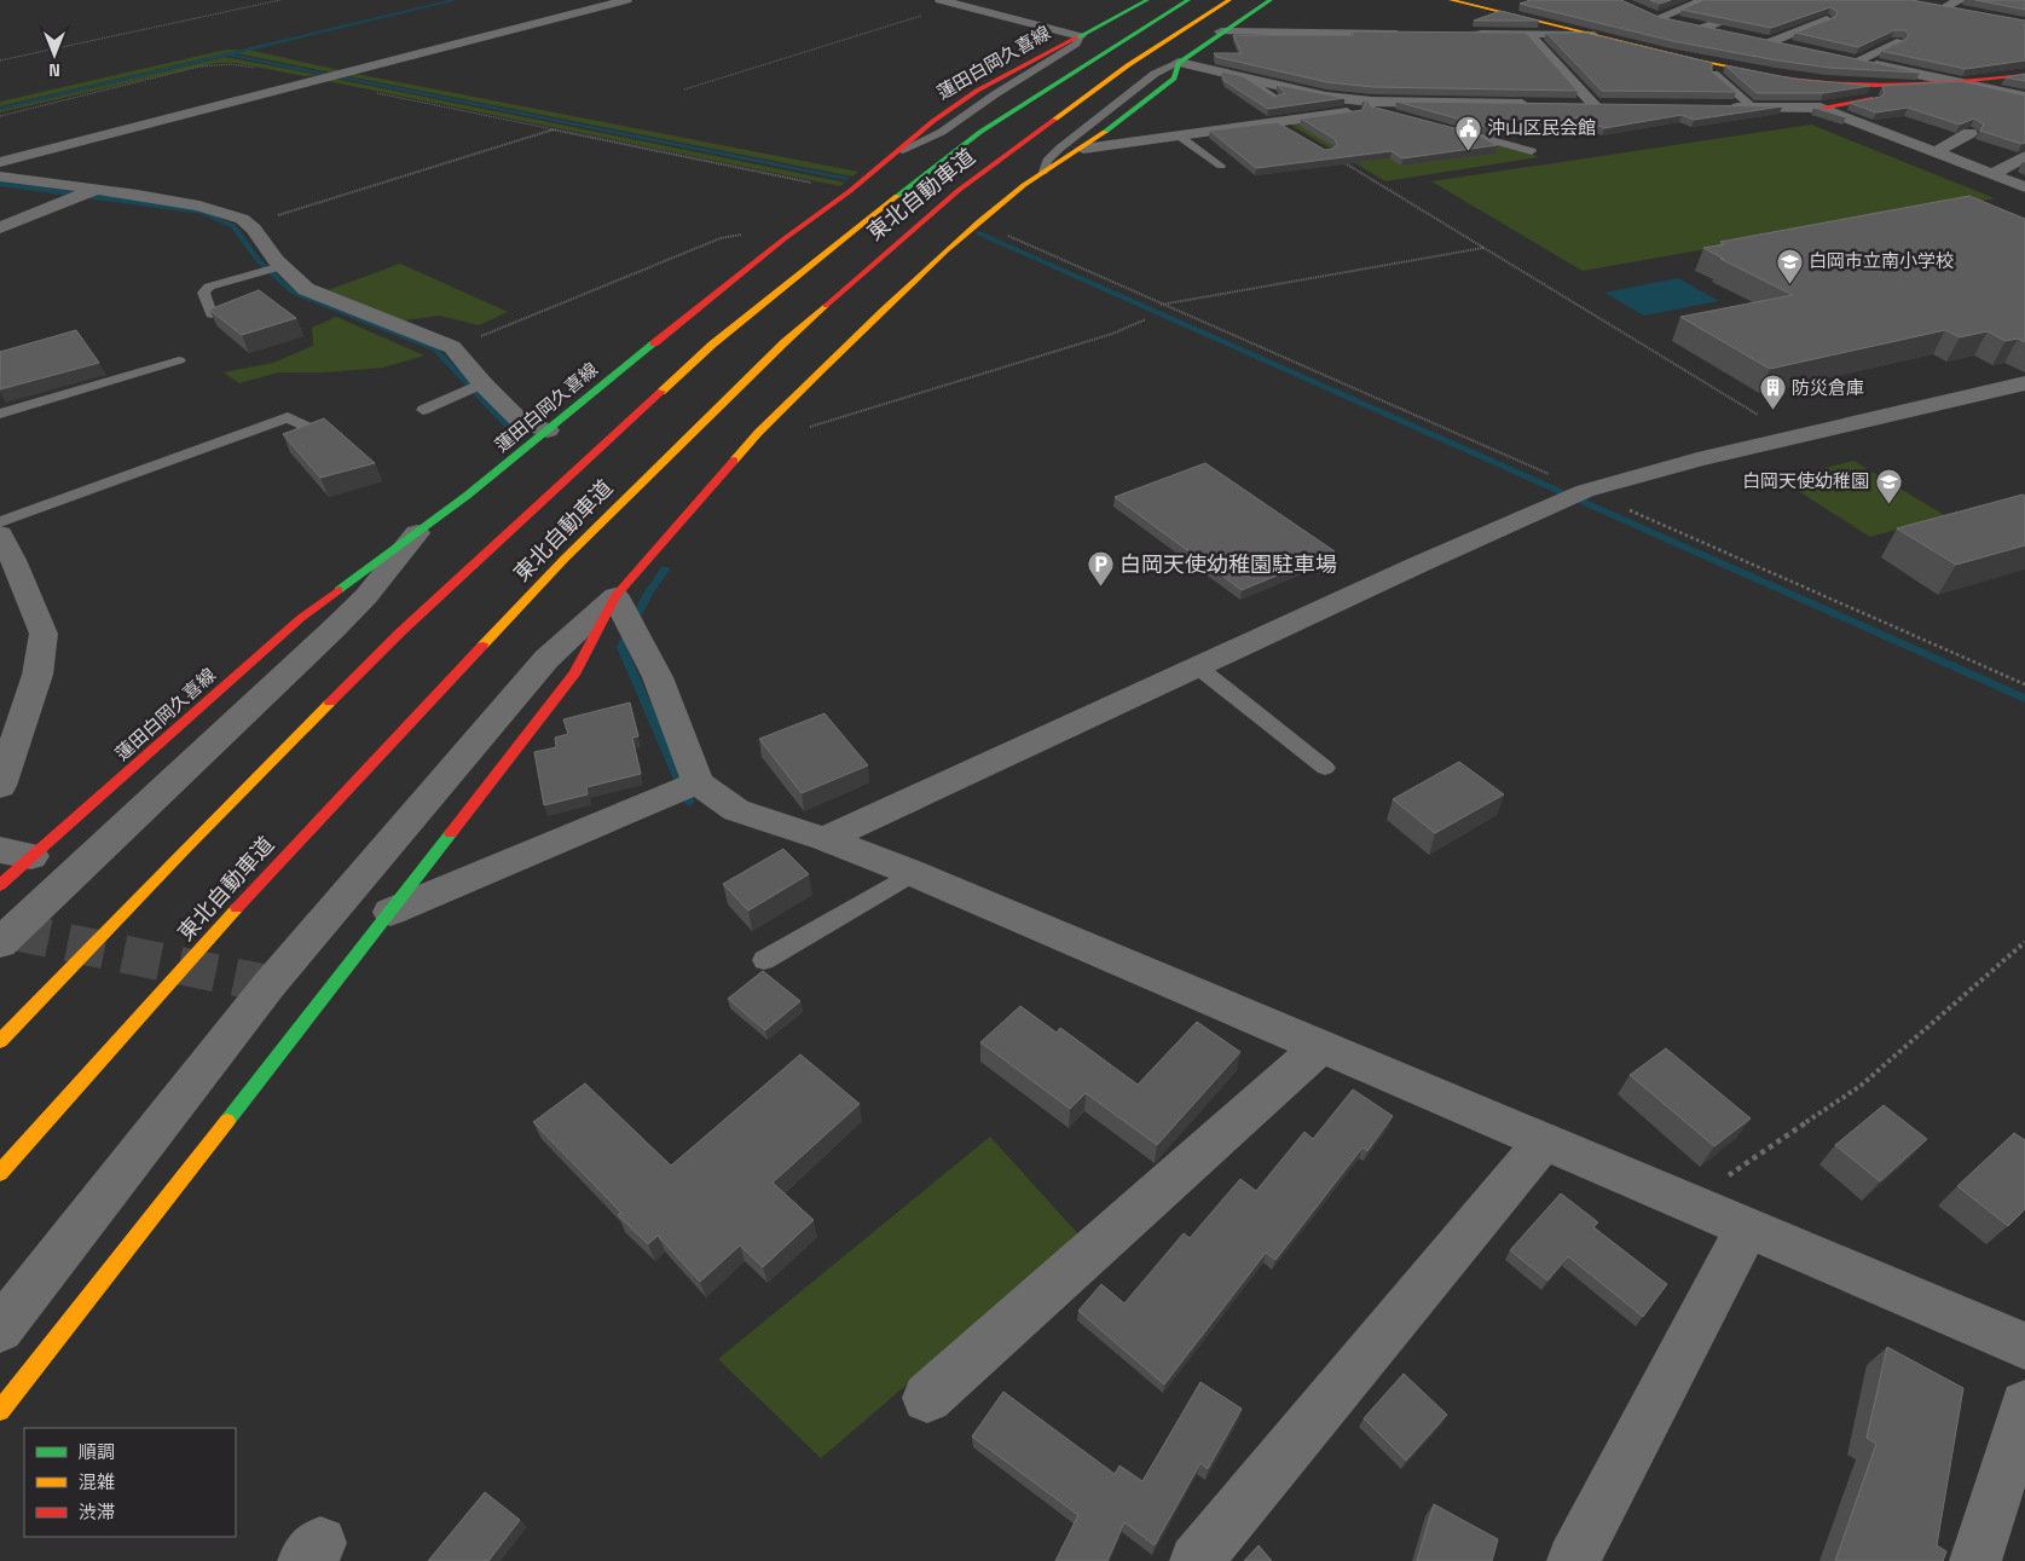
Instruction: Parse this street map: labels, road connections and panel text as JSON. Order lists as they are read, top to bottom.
{
  "streets": {
    "main road": ["蓮田白岡久喜線", "東北自動車道"]
  },
  "places": {
    "public building": ["沖山区民会館"],
    "school or university": ["白岡市立南小学校", "白岡天使幼稚園"],
    "building": ["防災倉庫"],
    "parking": ["白岡天使幼稚園駐車場"]
  },
  "legend": ["順調", "混雑", "渋滞"],
  "north": "bottom"
}
